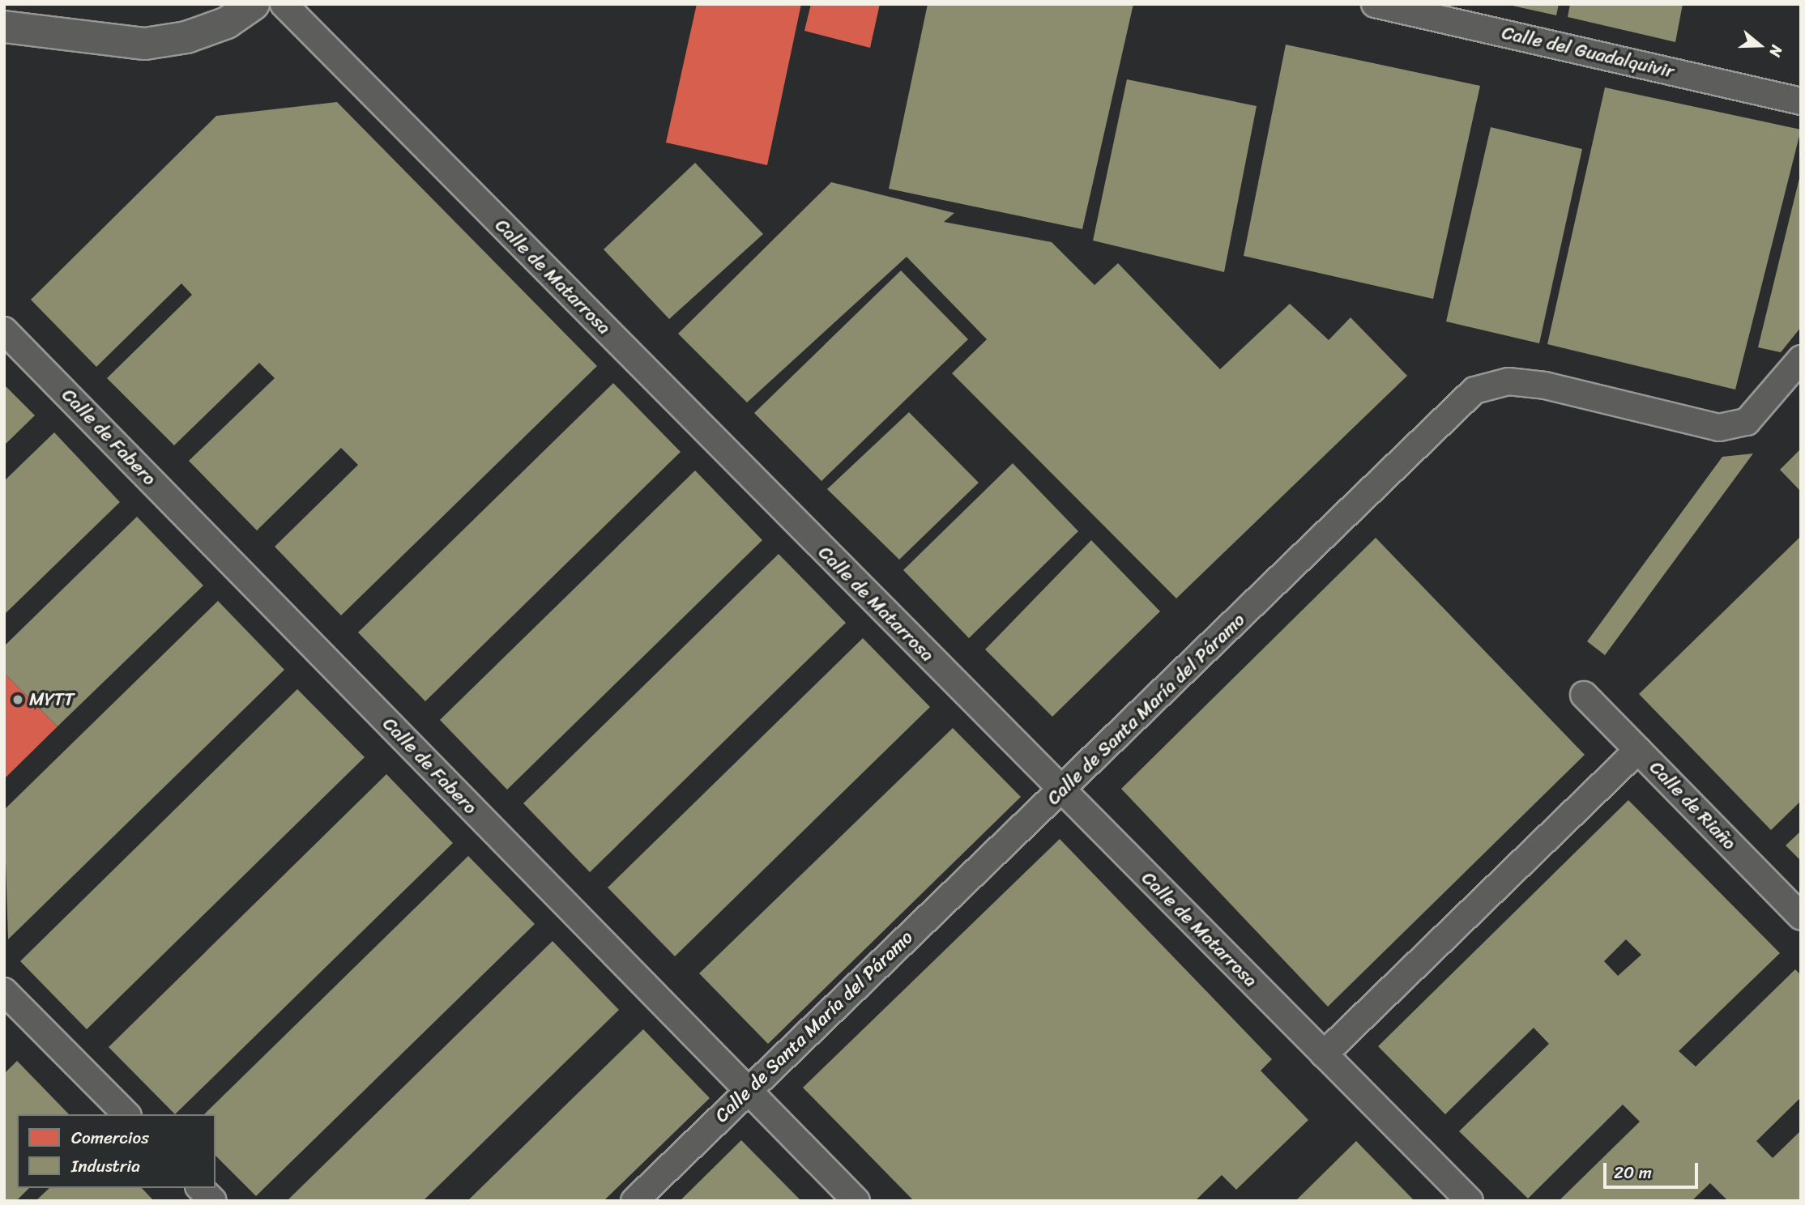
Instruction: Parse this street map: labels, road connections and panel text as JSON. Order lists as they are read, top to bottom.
{
  "streets": {
    "street": [
      "Calle del Guadalquivir",
      "Calle de Matarrosa",
      "Calle de Fabero",
      "Calle de Santa María del Páramo",
      "Calle de Riaño"
    ]
  },
  "crossings": [
    ["Calle de Matarrosa", "Calle de Santa María del Páramo"],
    ["Calle de Fabero", "Calle de Santa María del Páramo"]
  ],
  "places": ["MYTT"],
  "legend": ["Comercios", "Industria"],
  "scale_bar": "20 m",
  "north": "right"
}
